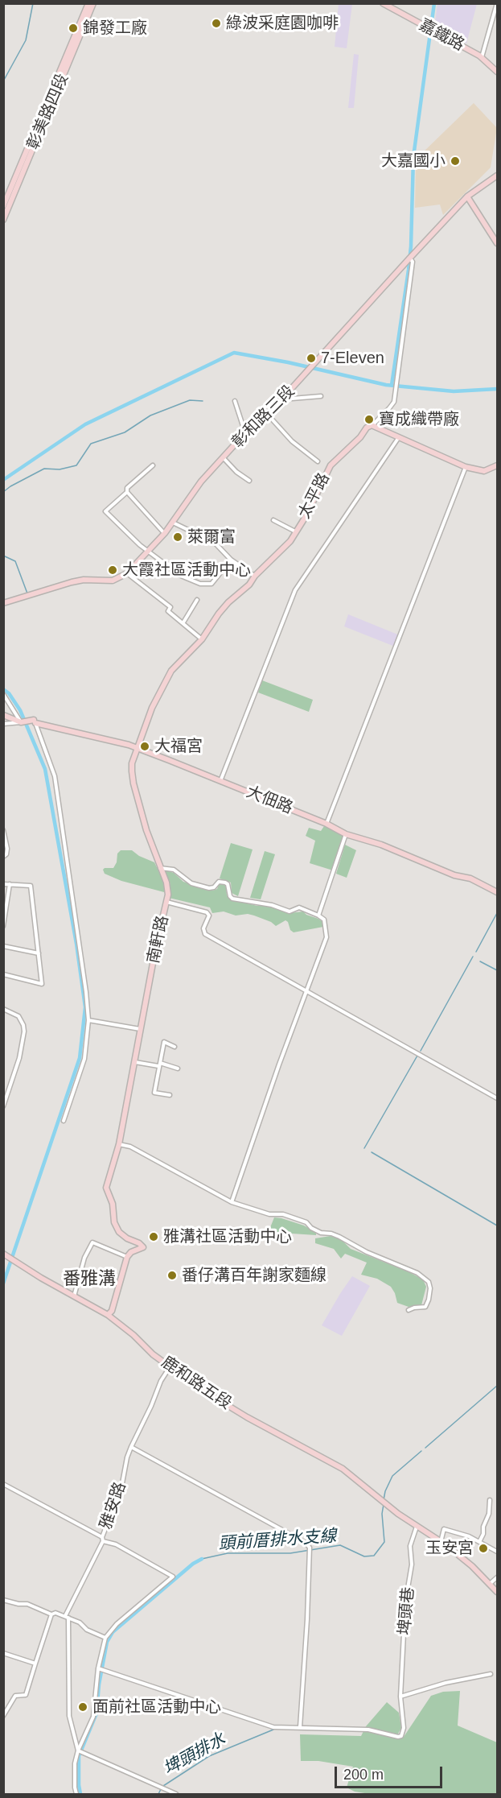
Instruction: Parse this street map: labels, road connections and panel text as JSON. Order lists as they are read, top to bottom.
{
  "streets": {
    "street": [
      "嘉鐵路",
      "彰美路四段",
      "彰和路三段",
      "太平路",
      "大佃路",
      "南軒路",
      "鹿和路五段",
      "雅安路",
      "埤頭巷"
    ]
  },
  "crossings": [
    ["太平路", "南軒路"],
    ["大佃路", "南軒路"],
    ["南軒路", "鹿和路五段"],
    ["鹿和路五段", "雅安路"],
    ["鹿和路五段", "埤頭巷"]
  ],
  "districts": ["番雅溝"],
  "water": ["頭前厝排水支線", "埤頭排水"],
  "places": [
    "綠波采庭園咖啡",
    "錦發工廠",
    "大嘉國小",
    "7-Eleven",
    "寶成織帶廠",
    "萊爾富",
    "大霞社區活動中心",
    "大福宮",
    "雅溝社區活動中心",
    "番仔溝百年謝家麵線",
    "玉安宮",
    "面前社區活動中心"
  ],
  "scale_bar": "200 m"
}
